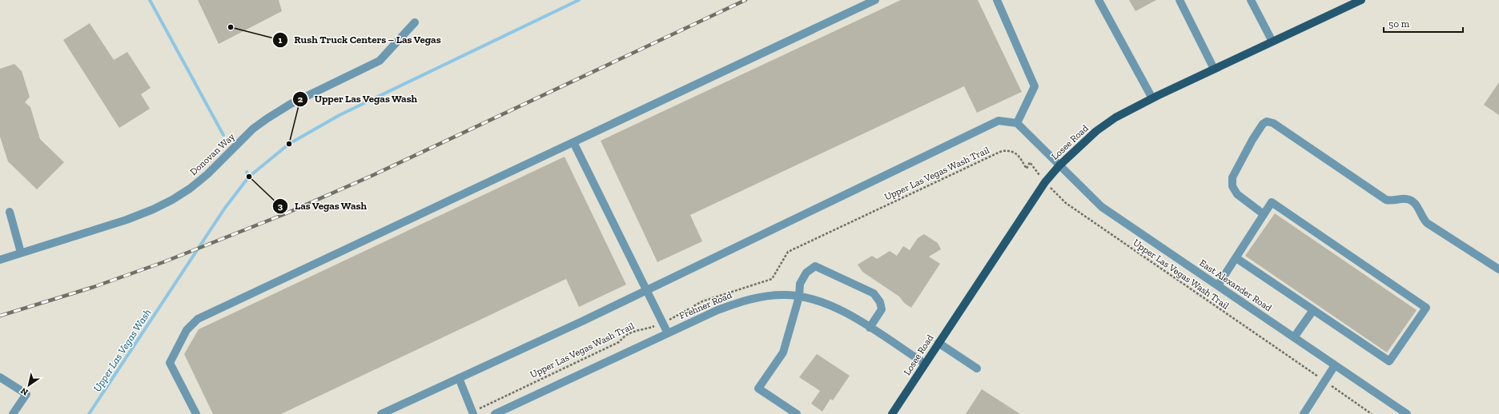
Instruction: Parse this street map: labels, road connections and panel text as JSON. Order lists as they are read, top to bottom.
{
  "streets": {
    "main road": ["Losee Road"],
    "street": ["Donovan Way", "East Alexander Road", "Frehner Road"],
    "path": ["Upper Las Vegas Wash Trail"]
  },
  "crossings": [
    ["Losee Road", "Upper Las Vegas Wash Trail"],
    ["Losee Road", "East Alexander Road"],
    ["Losee Road", "Frehner Road"]
  ],
  "water": ["Upper Las Vegas Wash"],
  "places": ["Rush Truck Centers – Las Vegas", "Upper Las Vegas Wash", "Las Vegas Wash"],
  "scale_bar": "50 m",
  "north": "bottom left"
}
